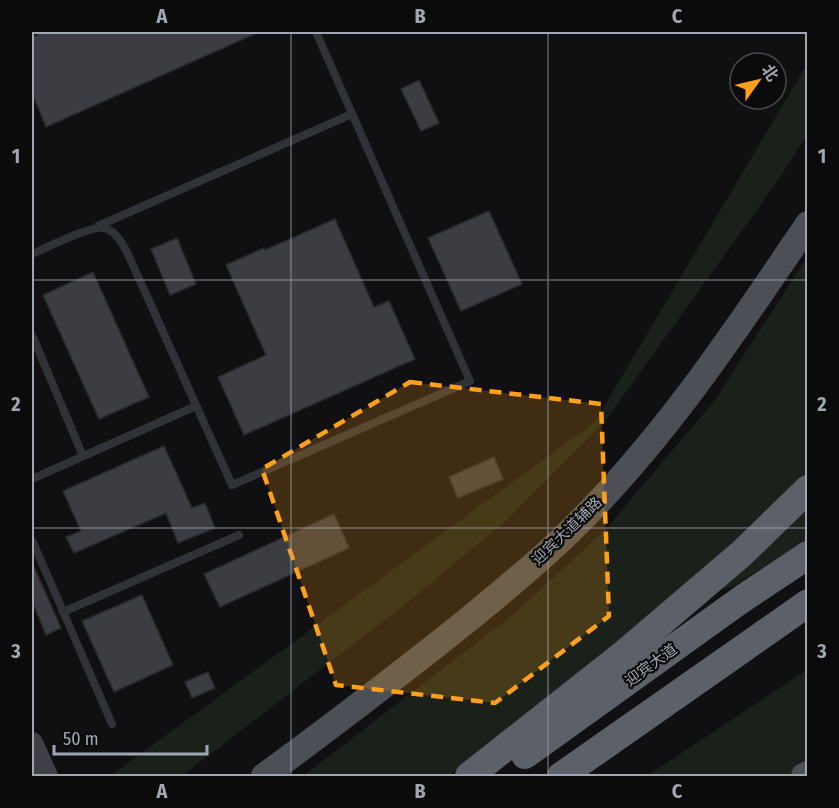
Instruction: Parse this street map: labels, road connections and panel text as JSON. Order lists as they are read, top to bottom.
{
  "streets": {
    "highway": ["迎宾大道"],
    "main road": ["迎宾大道辅路"]
  },
  "scale_bar": "50 m",
  "north": "top right",
  "grid": {
    "columns": ["A", "B", "C"],
    "rows": ["1", "2", "3"]
  }
}
